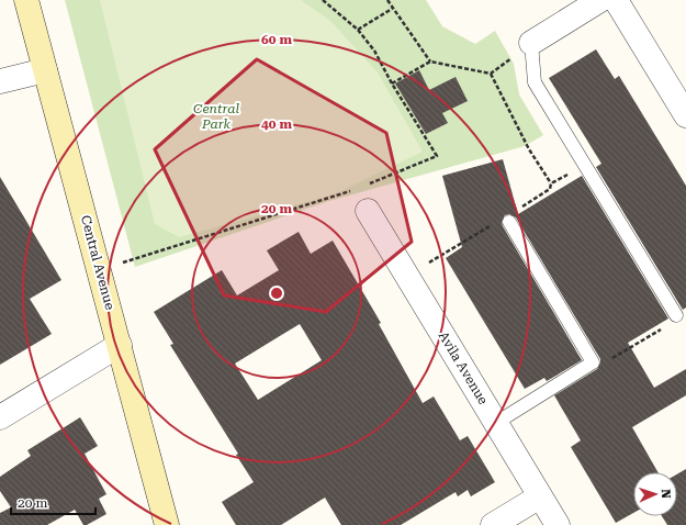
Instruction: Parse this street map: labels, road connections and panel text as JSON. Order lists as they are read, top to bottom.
{
  "streets": {
    "main road": ["Central Avenue"],
    "street": ["Avila Avenue"]
  },
  "parks": ["Central Park"],
  "scale_bar": "20 m",
  "north": "right",
  "rings": ["60 m", "40 m", "20 m"]
}
